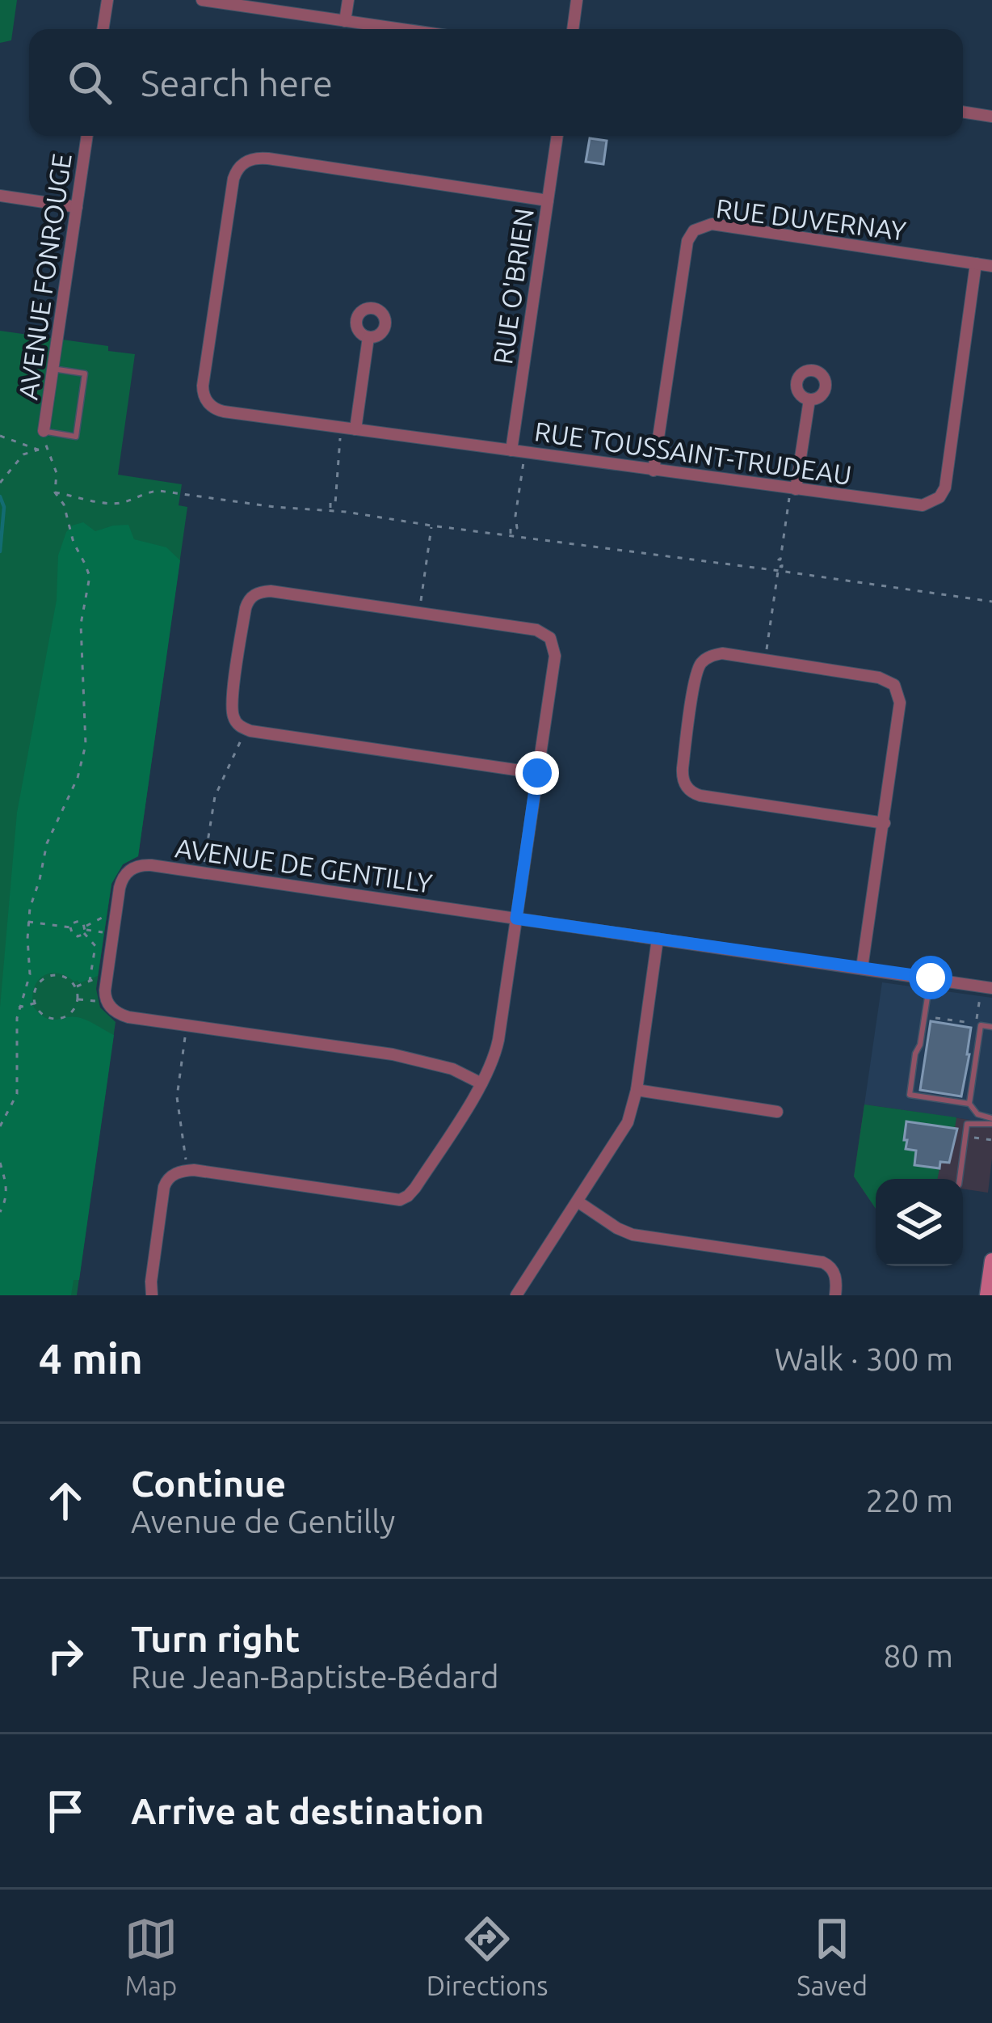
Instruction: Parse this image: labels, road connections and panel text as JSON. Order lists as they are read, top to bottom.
{
  "streets": {
    "street": [
      "RUE DUVERNAY",
      "AVENUE FONROUGE",
      "RUE O'BRIEN",
      "RUE TOUSSAINT-TRUDEAU",
      "AVENUE DE GENTILLY"
    ]
  },
  "crossings": [
    ["RUE DUVERNAY", "RUE TOUSSAINT-TRUDEAU"],
    ["RUE O'BRIEN", "RUE TOUSSAINT-TRUDEAU"]
  ],
  "page": {
    "search": "Search here",
    "heading": ["4 min", "Walk · 300 m"],
    "list": [
      ["Continue", "Avenue de Gentilly", "220 m"],
      ["Turn right", "Rue Jean-Baptiste-Bédard", "80 m"],
      "Arrive at destination"
    ],
    "nav": ["Map", "Directions", "Saved"]
  }
}
